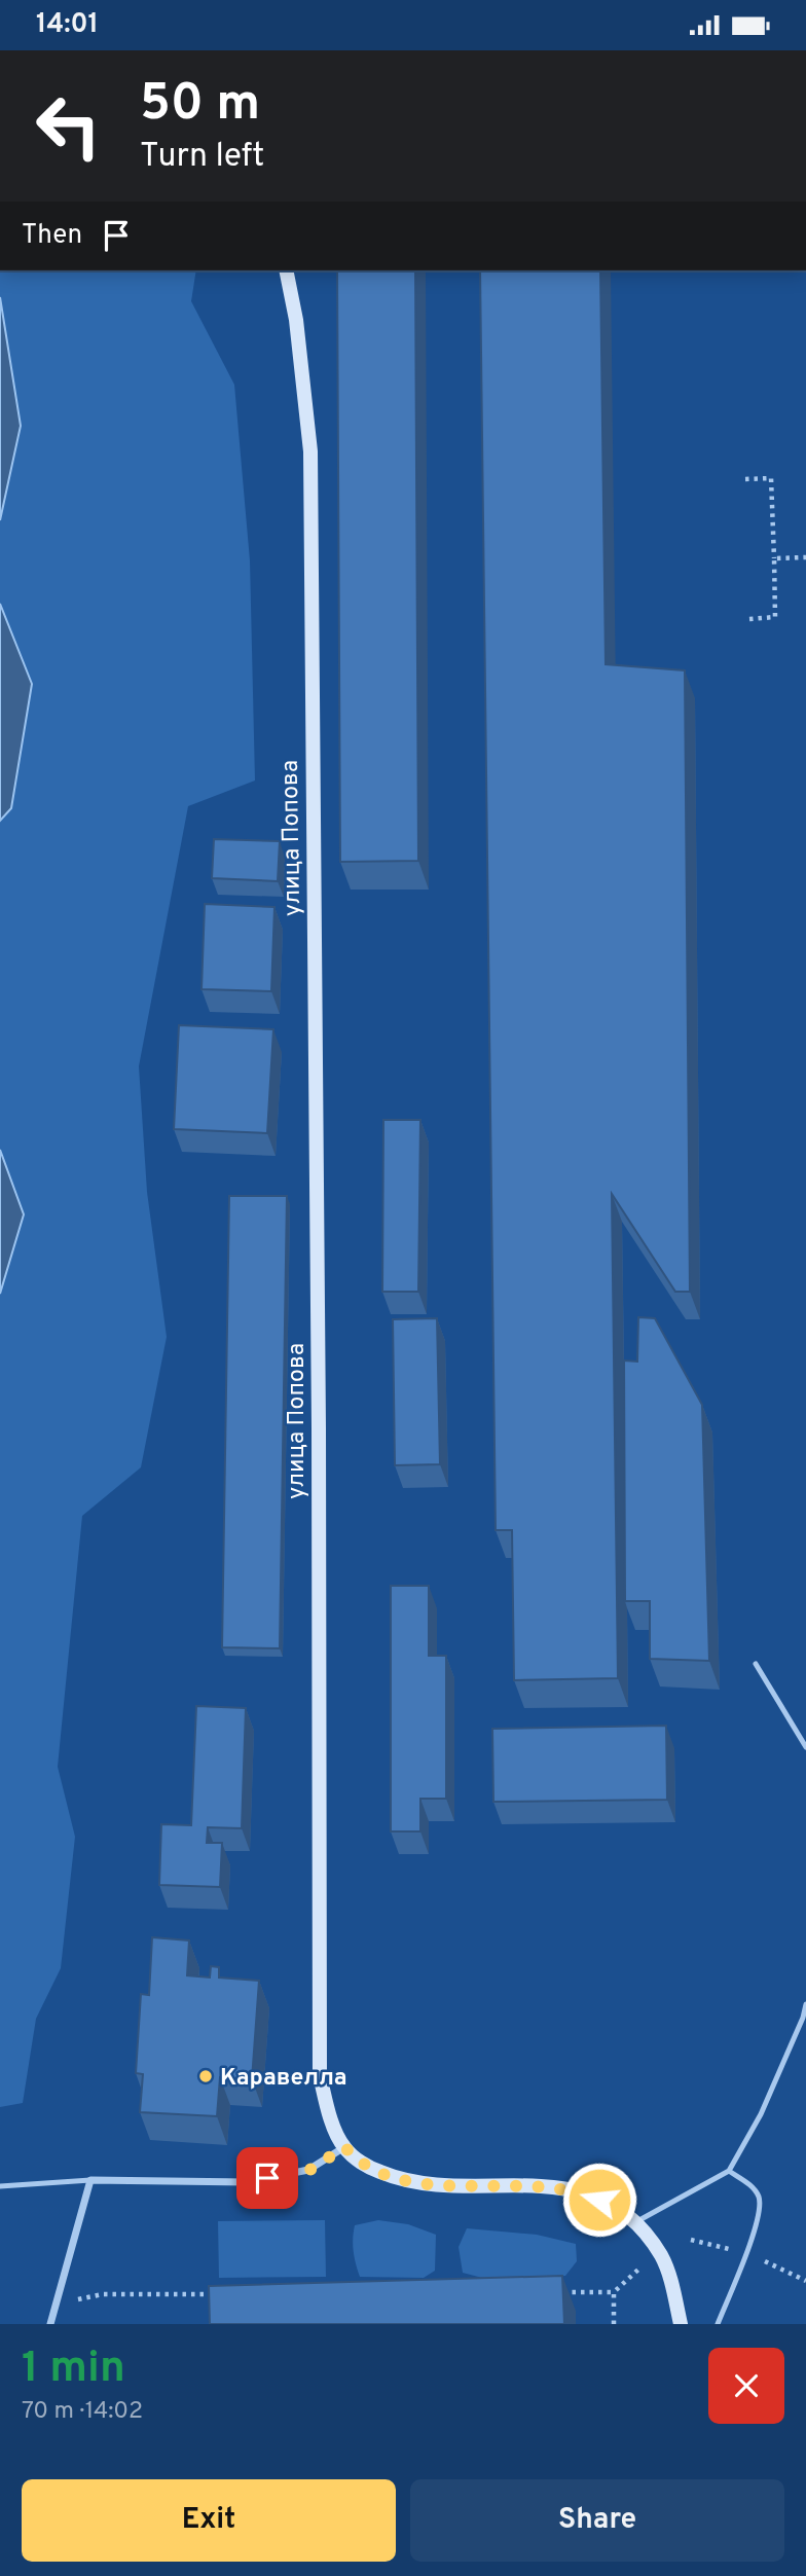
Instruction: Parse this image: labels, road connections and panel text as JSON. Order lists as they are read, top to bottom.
{
  "streets": {
    "street": ["улица Попова"]
  },
  "places": ["Каравелла"],
  "page": {
    "status": "14:01",
    "turn": ["50 m", "Turn left"],
    "then": "Then",
    "heading": ["1 min", "70 m · 14:02"],
    "buttons": ["Exit", "Share"]
  }
}
